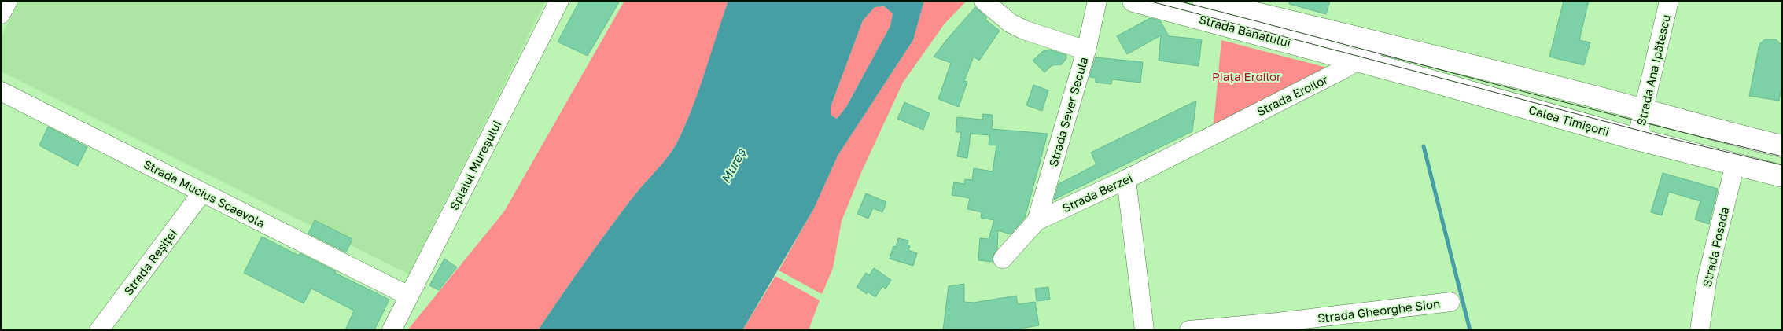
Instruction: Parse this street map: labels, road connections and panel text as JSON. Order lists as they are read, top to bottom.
{
  "streets": {
    "main road": ["Strada Banatului", "Calea Timișorii"],
    "street": [
      "Strada Ana Ipătescu",
      "Strada Eroilor",
      "Strada Sever Secula",
      "Splaiul Mureșului",
      "Strada Berzei",
      "Strada Mucius Scaevola",
      "Strada Posada",
      "Strada Reșiței",
      "Strada Gheorghe Sion"
    ]
  },
  "crossings": [
    ["Strada Banatului", "Strada Eroilor"],
    ["Strada Banatului", "Calea Timișorii"],
    ["Strada Ana Ipătescu", "Calea Timișorii"],
    ["Strada Eroilor", "Calea Timișorii"],
    ["Strada Eroilor", "Strada Berzei"],
    ["Strada Sever Secula", "Strada Berzei"],
    ["Calea Timișorii", "Strada Posada"],
    ["Splaiul Mureșului", "Strada Mucius Scaevola"],
    ["Strada Mucius Scaevola", "Strada Reșiței"]
  ],
  "water": ["Mureș"],
  "parks": ["Piața Eroilor"]
}
